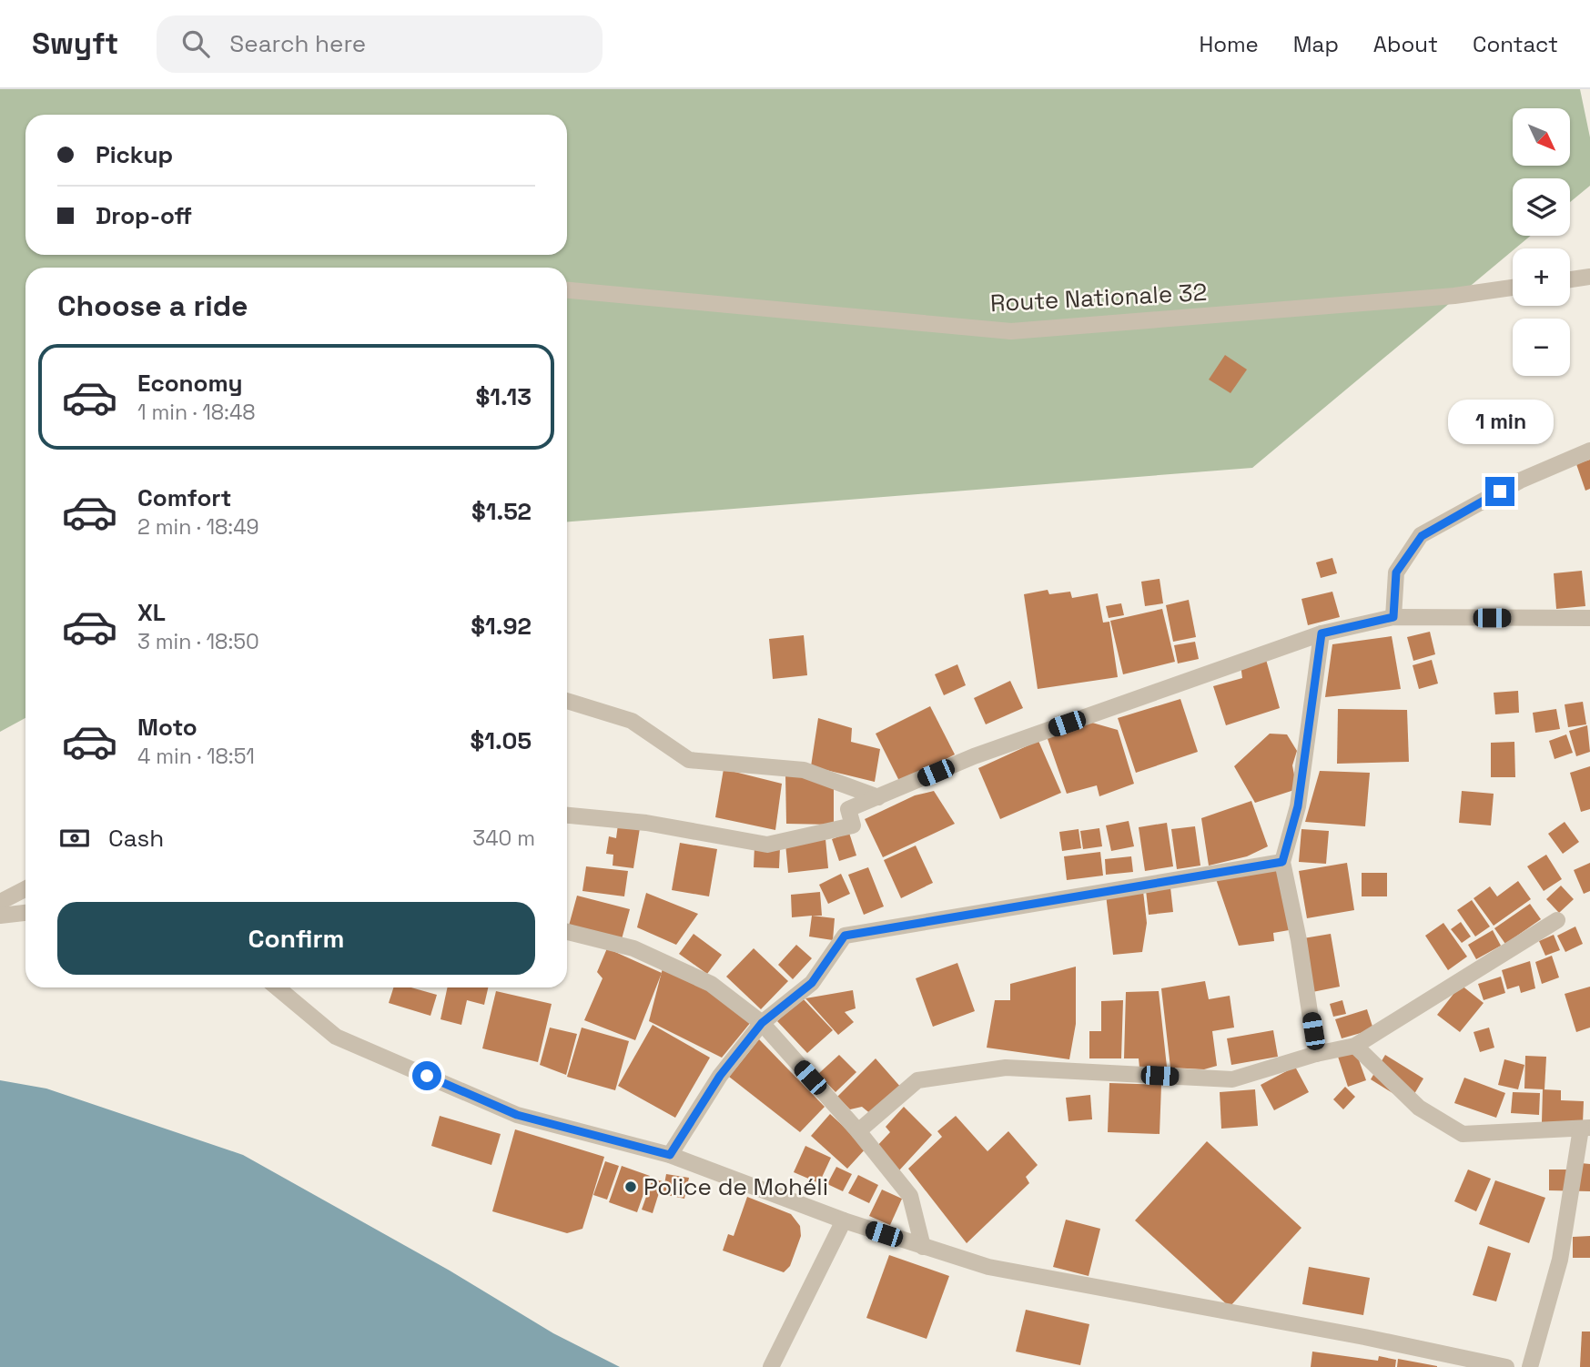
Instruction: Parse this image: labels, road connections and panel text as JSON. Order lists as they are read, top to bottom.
{
  "streets": {
    "street": ["Route Nationale 32"]
  },
  "places": ["Police de Mohéli"],
  "north": "bottom right",
  "page": {
    "header": "Swyft",
    "search": "Search here",
    "nav": [
      "Home",
      "Map",
      "About",
      "Contact"
    ],
    "map_buttons": ["+", "−"],
    "banner": ["Pickup", "Drop-off"],
    "heading": "Choose a ride",
    "list": [
      {
        "name": "Economy",
        "note": "1 min · 18:48",
        "value": "$1.13"
      },
      {
        "name": "Comfort",
        "note": "2 min · 18:49",
        "value": "$1.52"
      },
      {
        "name": "XL",
        "note": "3 min · 18:50",
        "value": "$1.92"
      },
      {
        "name": "Moto",
        "note": "4 min · 18:51",
        "value": "$1.05"
      }
    ],
    "bubble": "1 min",
    "pay": ["Cash", "340 m"],
    "buttons": "Confirm"
  }
}
